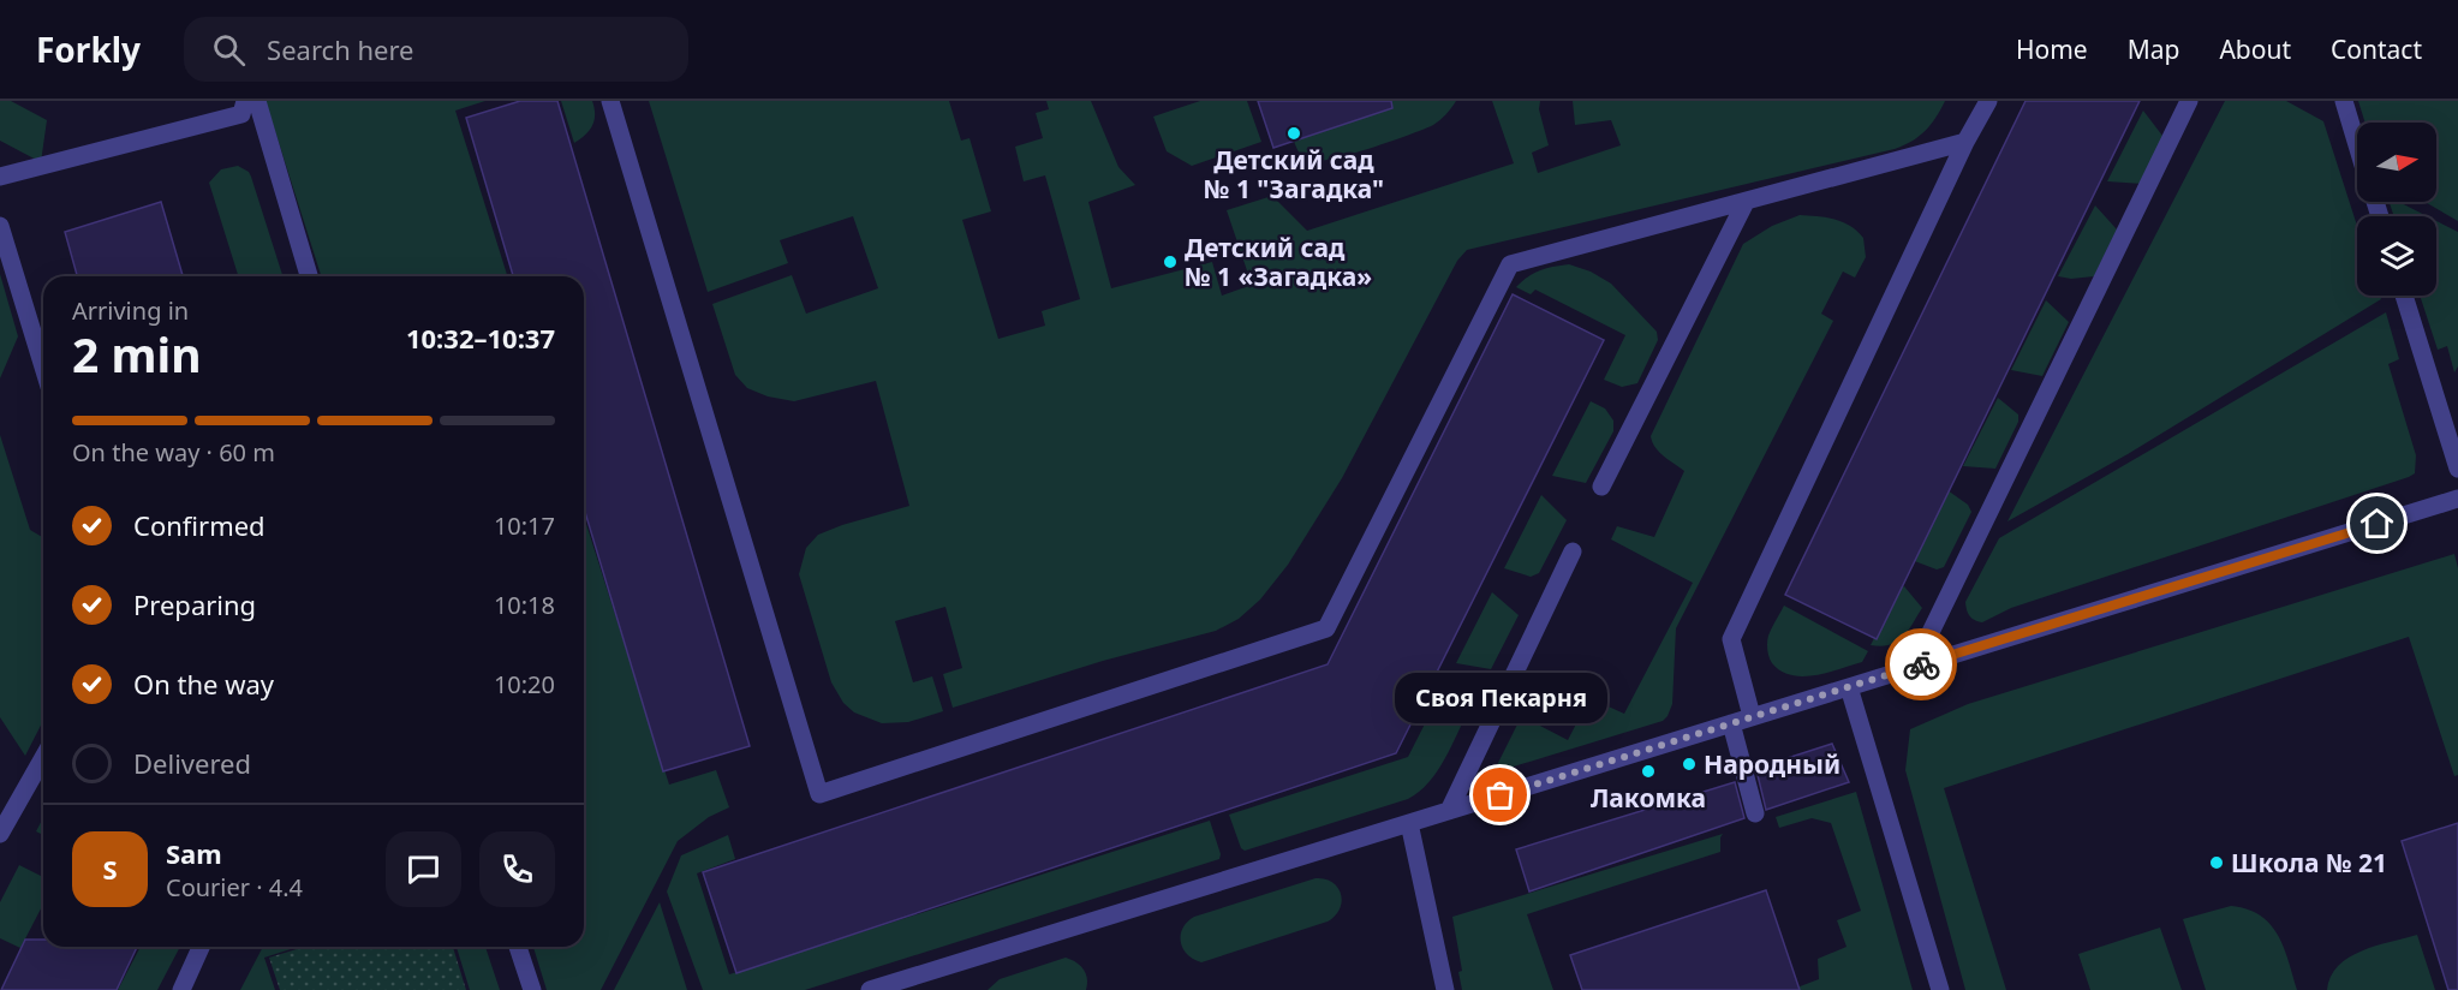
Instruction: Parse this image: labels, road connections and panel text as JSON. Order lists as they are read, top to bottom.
{
  "places": [
    "Детский сад № 1 \"Загадка\"",
    "Детский сад № 1 «Загадка»",
    "Народный",
    "Лакомка",
    "Своя Пекарня",
    "Школа № 21"
  ],
  "north": "right",
  "page": {
    "header": "Forkly",
    "search": "Search here",
    "nav": [
      "Home",
      "Map",
      "About",
      "Contact"
    ],
    "heading": ["2 min", "Arriving in", "10:32–10:37"],
    "panel": ["Sam", "Courier · 4.4"],
    "bar": "On the way · 60 m",
    "list": [
      ["Confirmed", "10:17"],
      ["Preparing", "10:18"],
      ["On the way", "10:20"],
      "Delivered"
    ],
    "bubble": "Своя Пекарня",
    "round": "S"
  }
}
